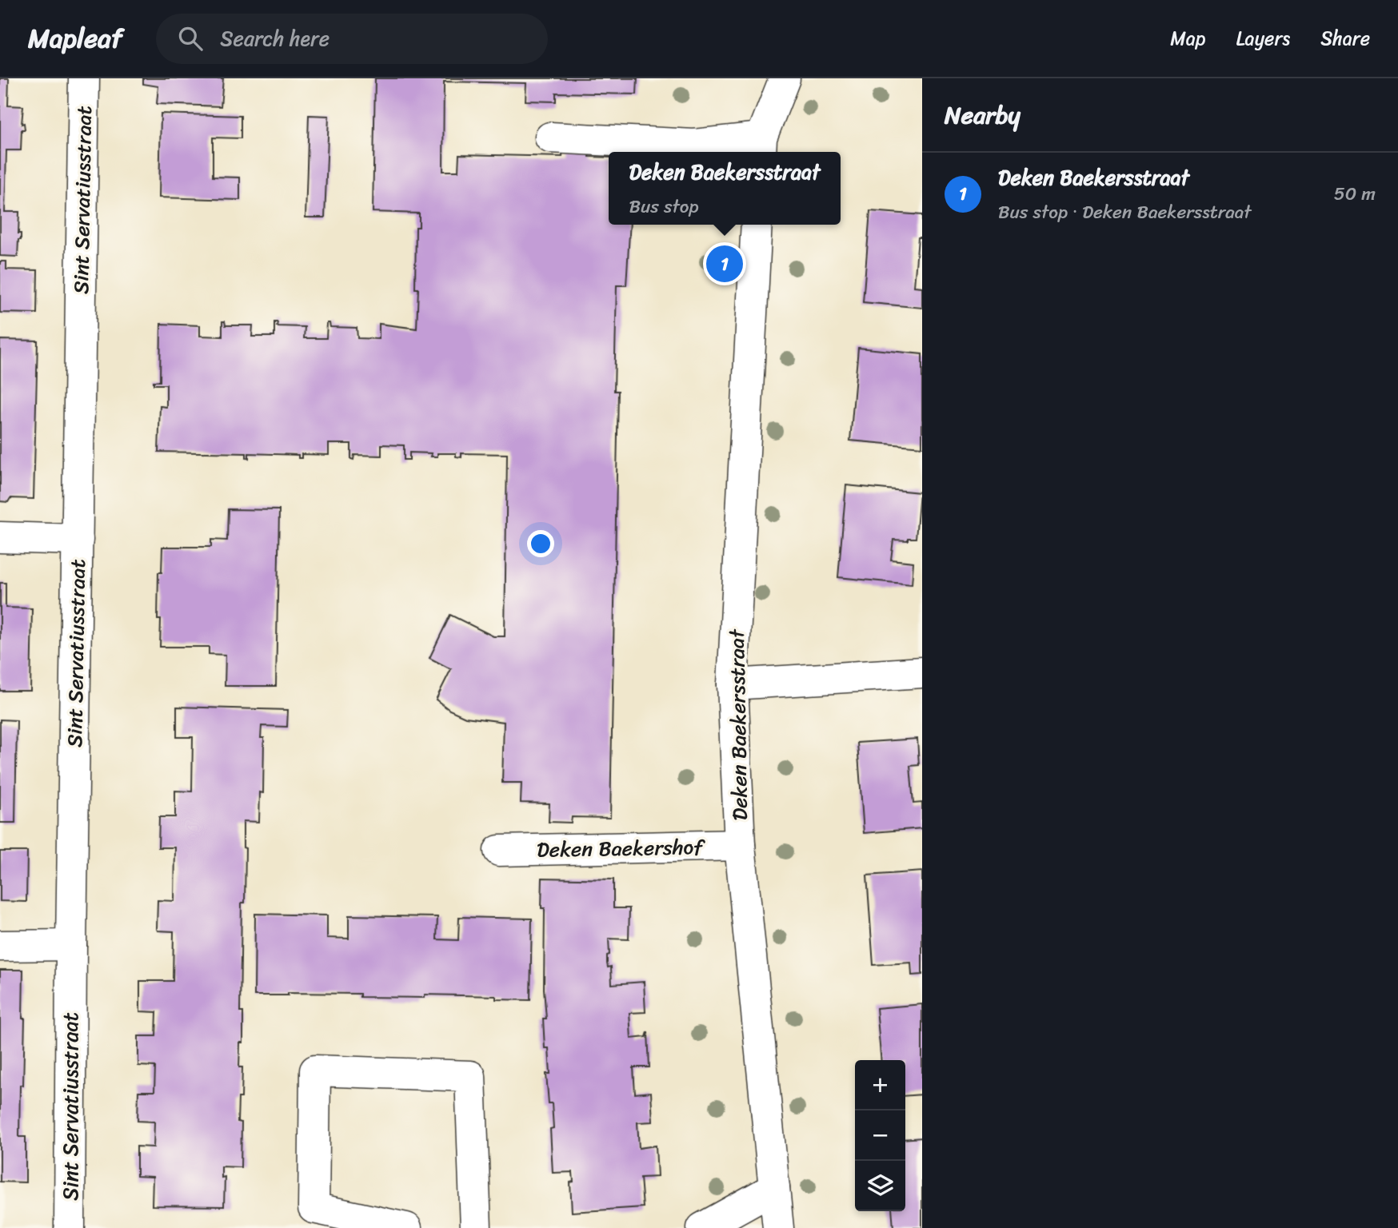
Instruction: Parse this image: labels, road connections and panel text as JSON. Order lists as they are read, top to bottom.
{
  "streets": {
    "street": ["Sint Servatiusstraat", "Deken Baekersstraat", "Deken Baekershof"]
  },
  "crossings": [
    ["Deken Baekersstraat", "Deken Baekershof"]
  ],
  "page": {
    "header": "Mapleaf",
    "search": "Search here",
    "nav": ["Map", "Layers", "Share"],
    "heading": "Nearby",
    "list": [
      {
        "mark": "1",
        "name": "Deken Baekersstraat",
        "note": "Bus stop · Deken Baekersstraat",
        "value": "50 m"
      }
    ],
    "popup": ["Deken Baekersstraat", "Bus stop"],
    "pins": "1",
    "map_buttons": ["+", "−"]
  }
}
